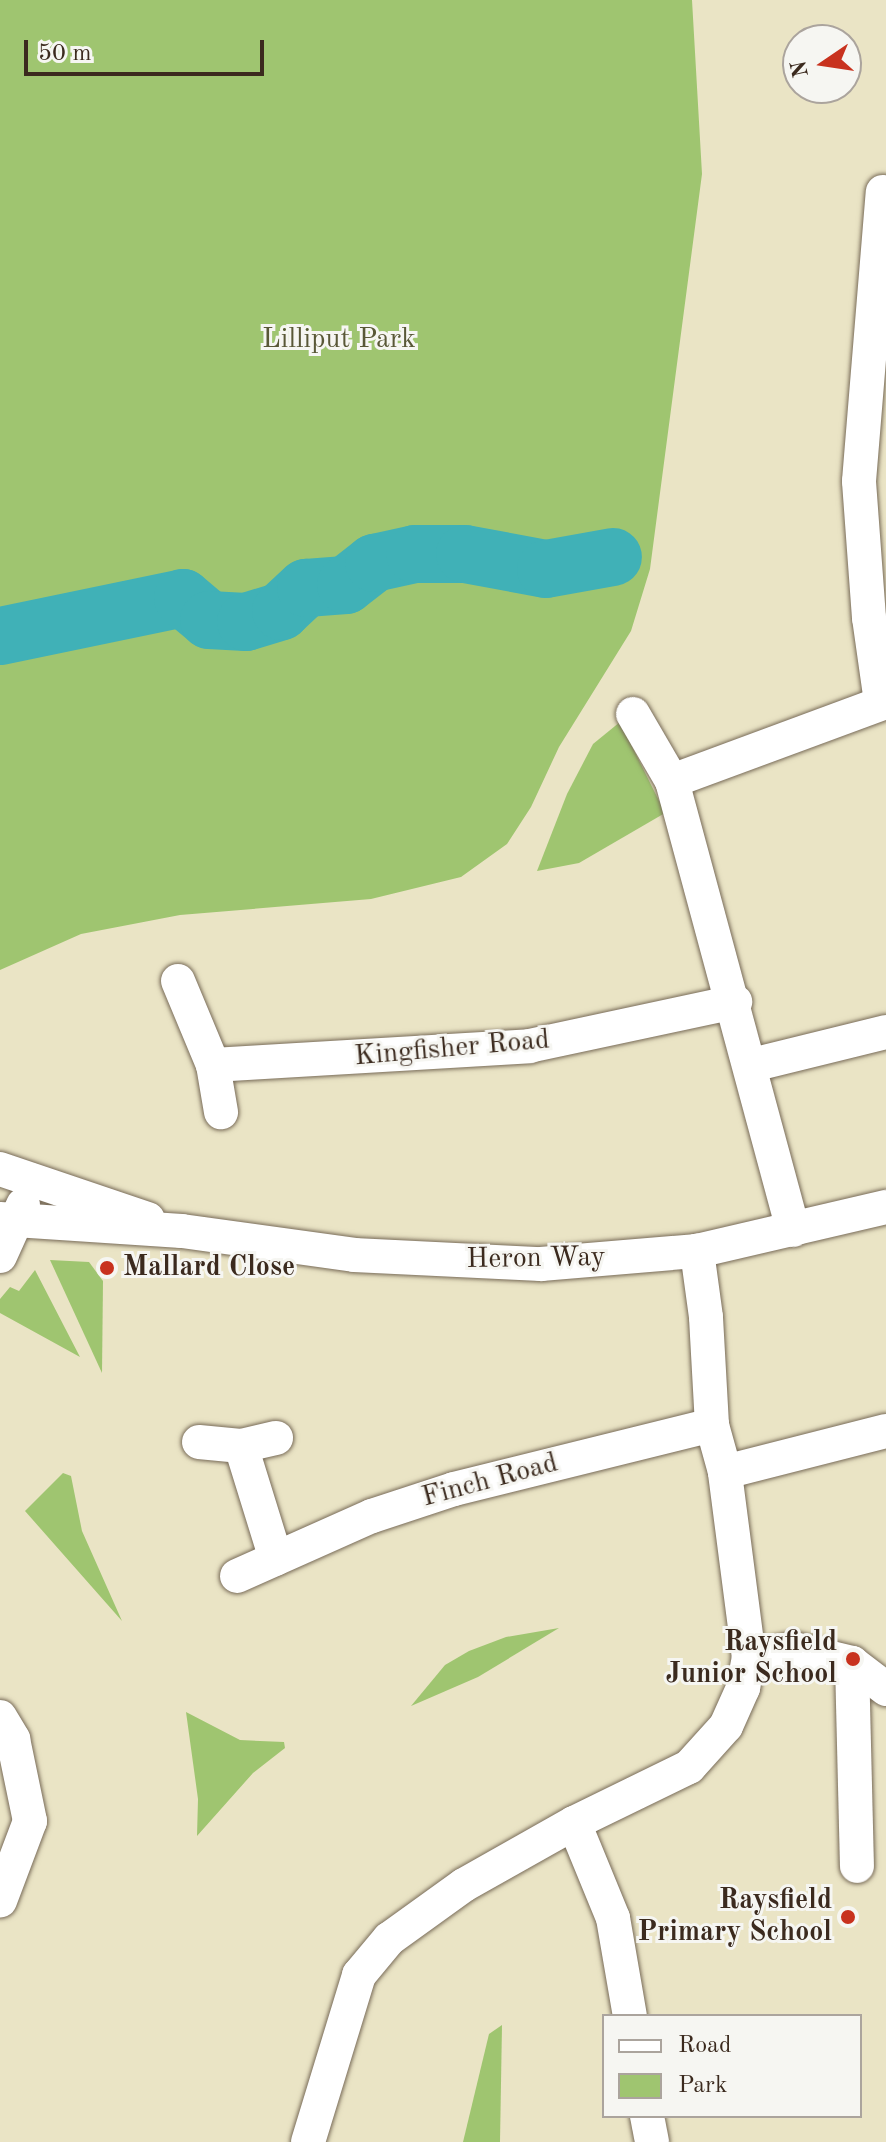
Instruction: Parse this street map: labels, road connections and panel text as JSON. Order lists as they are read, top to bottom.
{
  "streets": {
    "street": ["Kingfisher Road", "Heron Way", "Finch Road"]
  },
  "parks": ["Lilliput Park"],
  "places": ["Mallard Close", "Raysfield Junior School", "Raysfield Primary School"],
  "legend": ["Road", "Park"],
  "scale_bar": "50 m",
  "north": "left"
}
